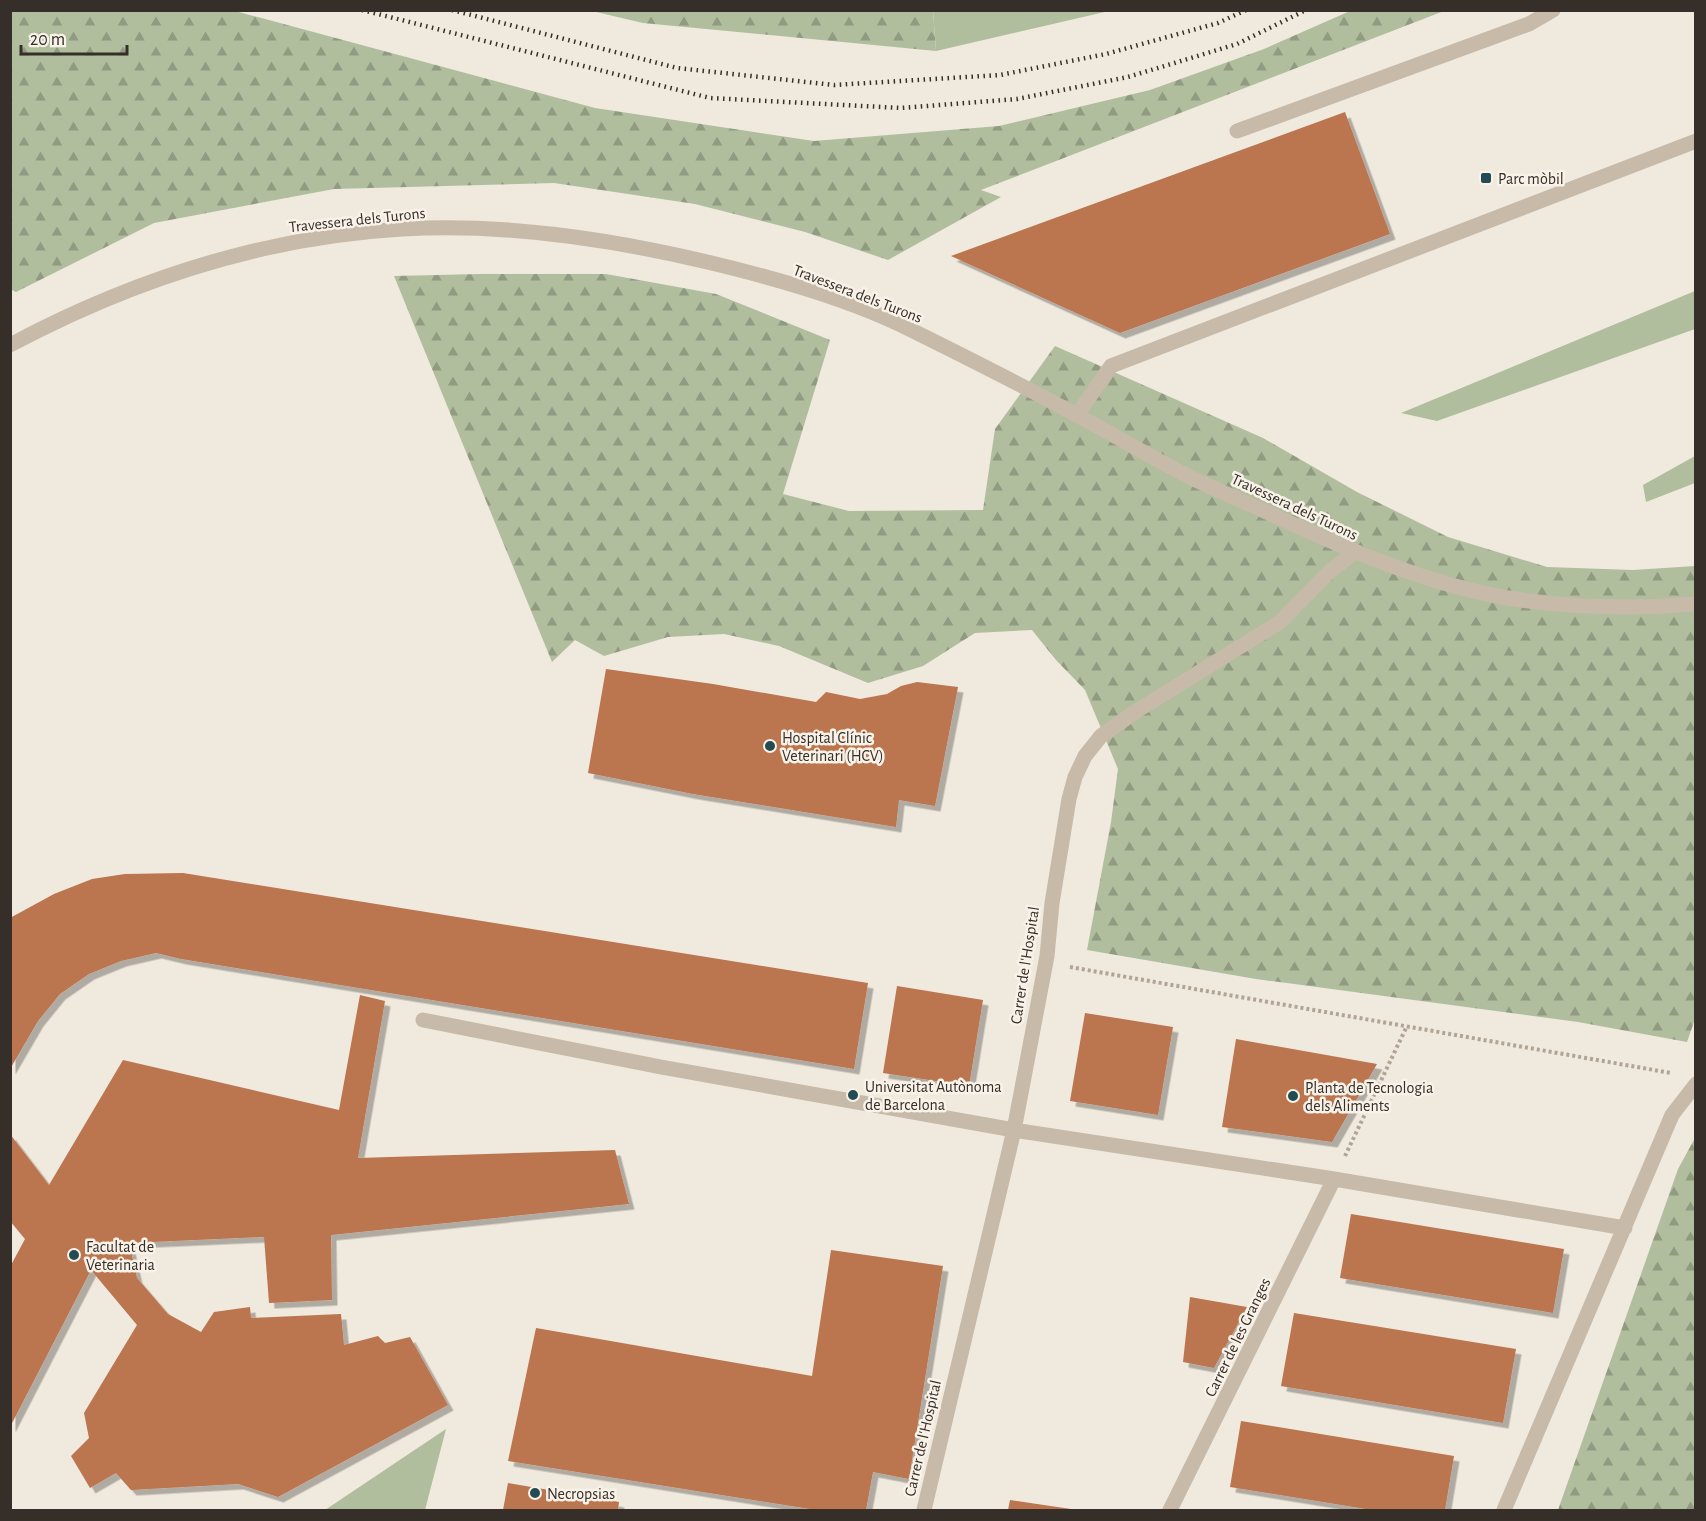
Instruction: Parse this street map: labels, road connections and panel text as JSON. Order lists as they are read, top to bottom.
{
  "streets": {
    "street": ["Travessera dels Turons", "Carrer de l'Hospital", "Carrer de les Granges"]
  },
  "crossings": [
    ["Travessera dels Turons", "Carrer de l'Hospital"]
  ],
  "places": {
    "transit": ["Parc mòbil"],
    "other": [
      "Hospital Clínic Veterinari (HCV)",
      "Universitat Autònoma de Barcelona",
      "Planta de Tecnologia dels Aliments",
      "Facultat de Veterinaria",
      "Necropsias"
    ]
  },
  "scale_bar": "20 m"
}
